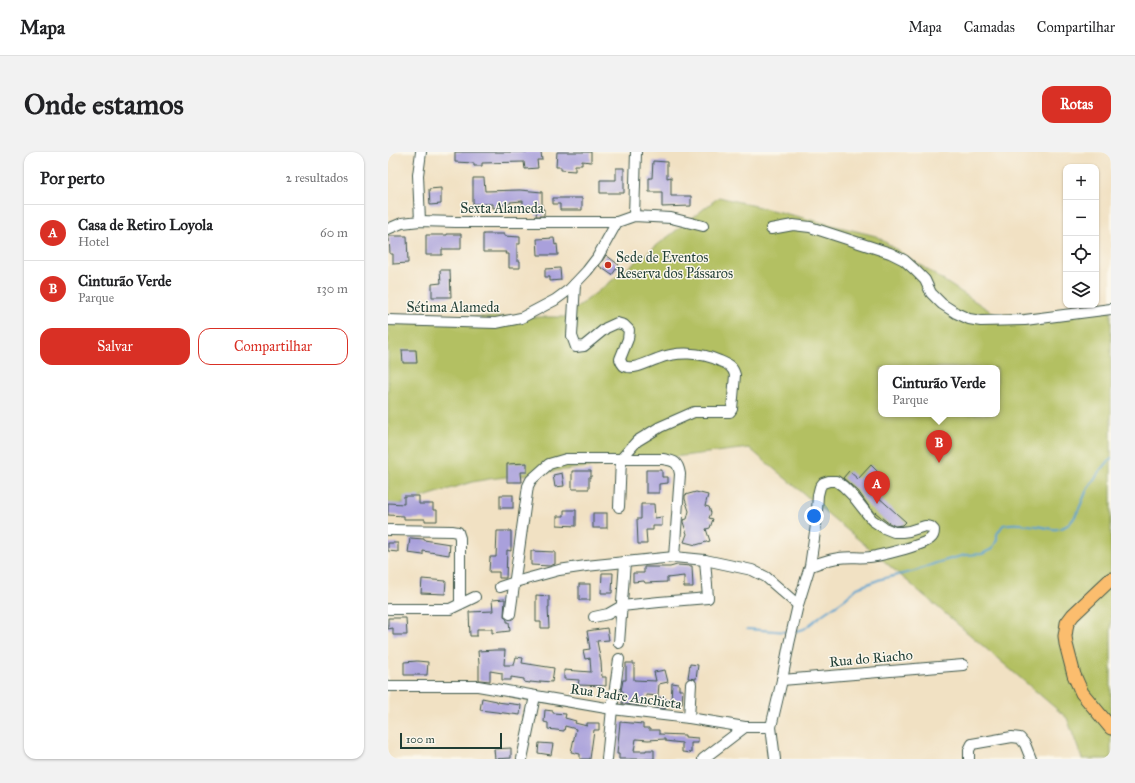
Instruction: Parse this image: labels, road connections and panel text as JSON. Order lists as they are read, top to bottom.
{
  "streets": {
    "street": [
      "Sexta Alameda",
      "Sétima Alameda",
      "Rua do Riacho",
      "Rua Padre Anchieta"
    ]
  },
  "crossings": [
    ["Sexta Alameda", "Sétima Alameda"]
  ],
  "places": ["Sede de Eventos Reserva dos Pássaros"],
  "scale_bar": "100 m",
  "page": {
    "header": "Mapa",
    "nav": ["Mapa", "Camadas", "Compartilhar"],
    "buttons": [
      "Rotas",
      ["Salvar", "Compartilhar"]
    ],
    "title": "Onde estamos",
    "heading": ["Por perto", "2 resultados"],
    "map_buttons": ["+", "−"],
    "list": [
      {
        "mark": "A",
        "name": "Casa de Retiro Loyola",
        "note": "Hotel",
        "value": "60 m"
      },
      {
        "mark": "B",
        "name": "Cinturão Verde",
        "note": "Parque",
        "value": "130 m"
      }
    ],
    "popup": ["Cinturão Verde", "Parque"],
    "pins": ["B", "A"],
    "scale": "100 m"
  }
}
